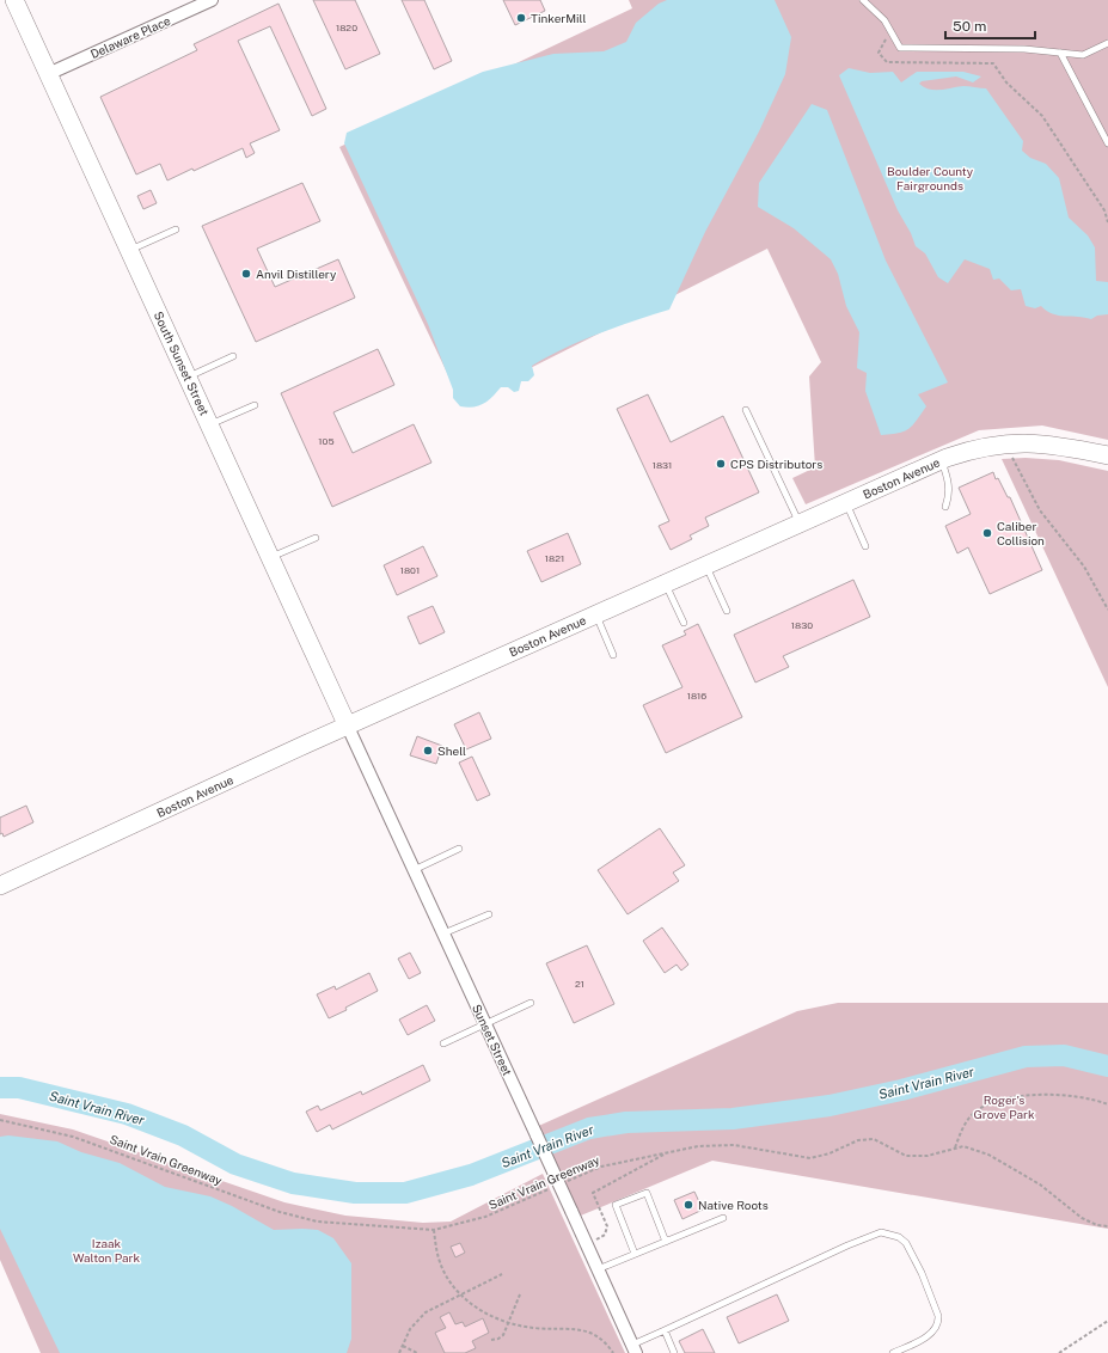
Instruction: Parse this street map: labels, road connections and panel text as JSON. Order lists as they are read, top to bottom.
{
  "streets": {
    "street": [
      "Delaware Place",
      "South Sunset Street",
      "Boston Avenue",
      "Sunset Street"
    ],
    "path": ["Saint Vrain Greenway"]
  },
  "crossings": [
    ["Delaware Place", "South Sunset Street"],
    ["South Sunset Street", "Boston Avenue"],
    ["South Sunset Street", "Sunset Street"],
    ["Boston Avenue", "Sunset Street"]
  ],
  "water": ["Saint Vrain River"],
  "parks": ["Boulder County Fairgrounds", "Roger's Grove Park", "Izaak Walton Park"],
  "places": [
    "TinkerMill",
    "Anvil Distillery",
    "CPS Distributors",
    "Caliber Collision",
    "Shell",
    "Native Roots"
  ],
  "house_numbers": [
    "1820",
    "105",
    "1831",
    "1821",
    "1801",
    "1830",
    "1816",
    "21"
  ],
  "scale_bar": "50 m"
}
